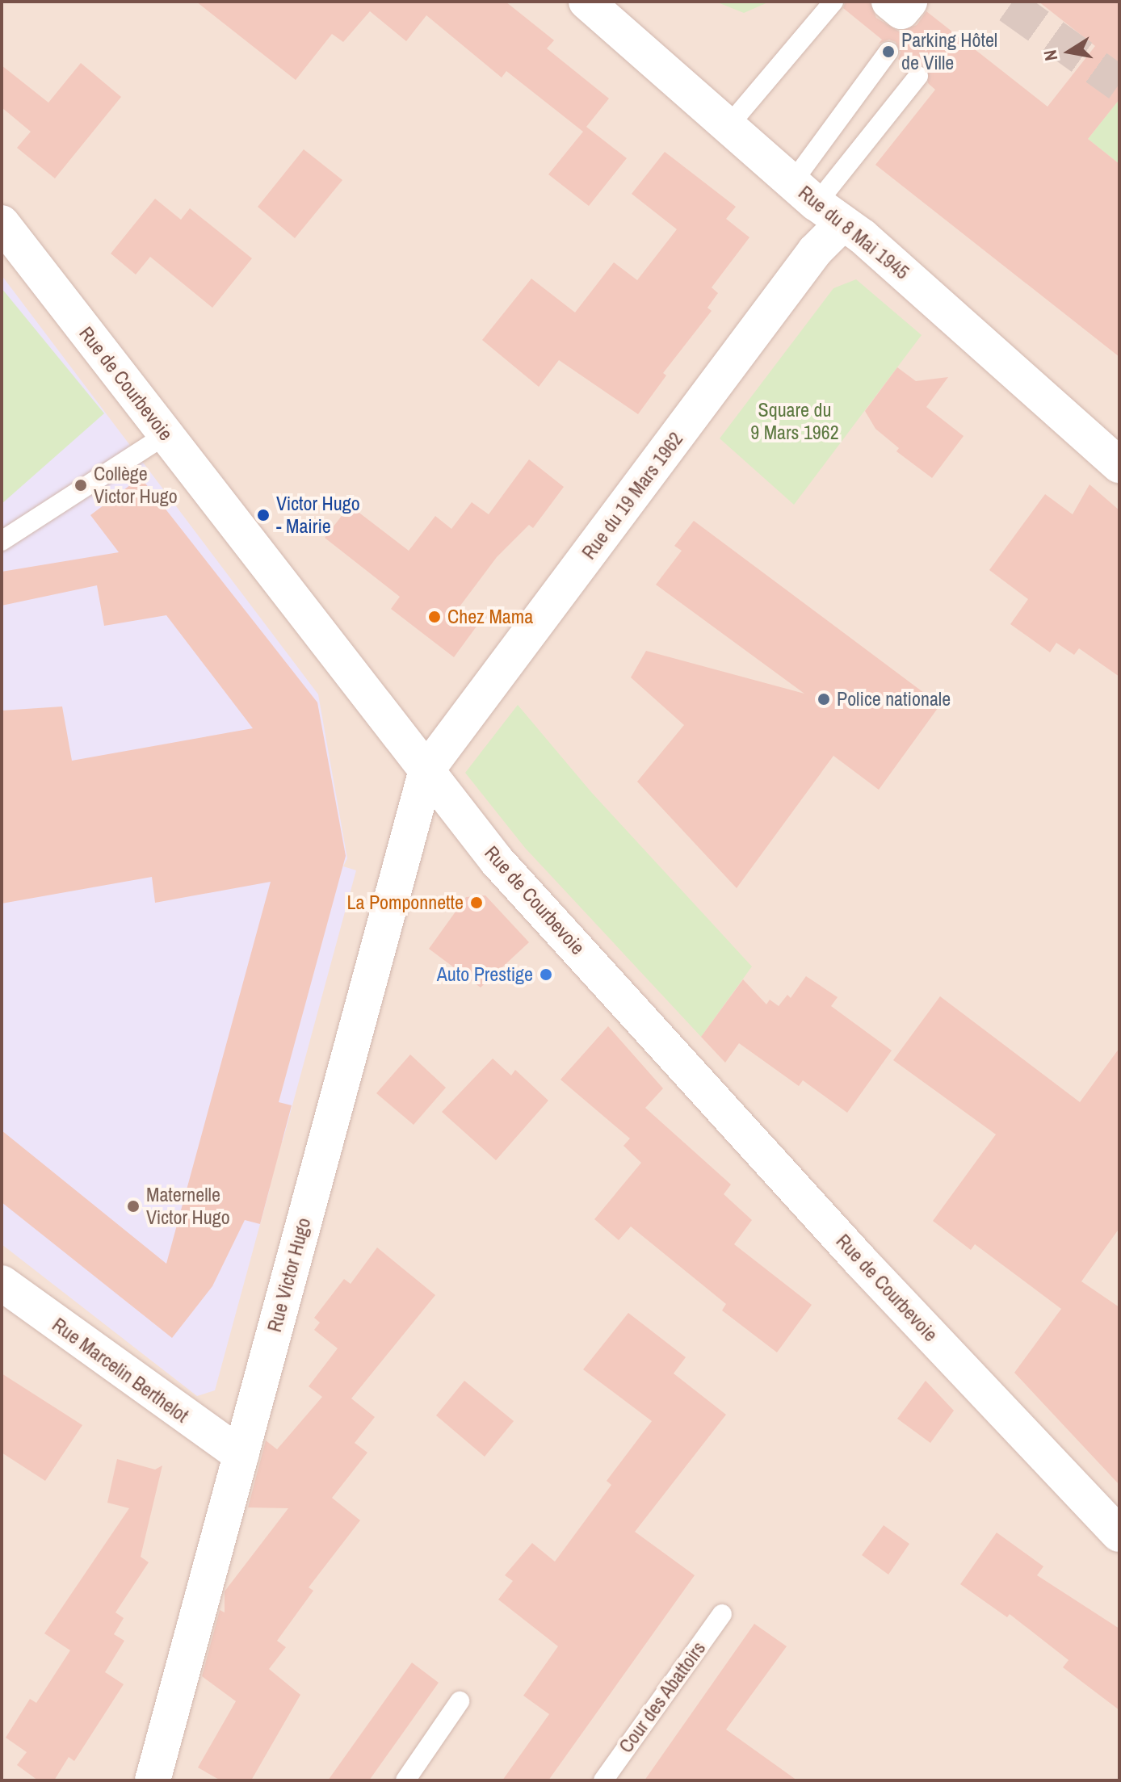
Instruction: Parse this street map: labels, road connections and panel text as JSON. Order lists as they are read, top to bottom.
{
  "streets": {
    "street": [
      "Rue du 8 Mai 1945",
      "Rue de Courbevoie",
      "Rue du 19 Mars 1962",
      "Rue Victor Hugo",
      "Rue Marcelin Berthelot"
    ],
    "lane": ["Cour des Abattoirs"]
  },
  "crossings": [
    ["Rue du 8 Mai 1945", "Rue du 19 Mars 1962"],
    ["Rue de Courbevoie", "Rue du 19 Mars 1962"],
    ["Rue de Courbevoie", "Rue Victor Hugo"],
    ["Rue du 19 Mars 1962", "Rue Victor Hugo"],
    ["Rue Victor Hugo", "Rue Marcelin Berthelot"]
  ],
  "parks": ["Square du 9 Mars 1962"],
  "places": [
    "Parking Hôtel de Ville",
    "Collège Victor Hugo",
    "Victor Hugo - Mairie",
    "Chez Mama",
    "Police nationale",
    "La Pomponnette",
    "Auto Prestige",
    "Maternelle Victor Hugo"
  ],
  "north": "left"
}
